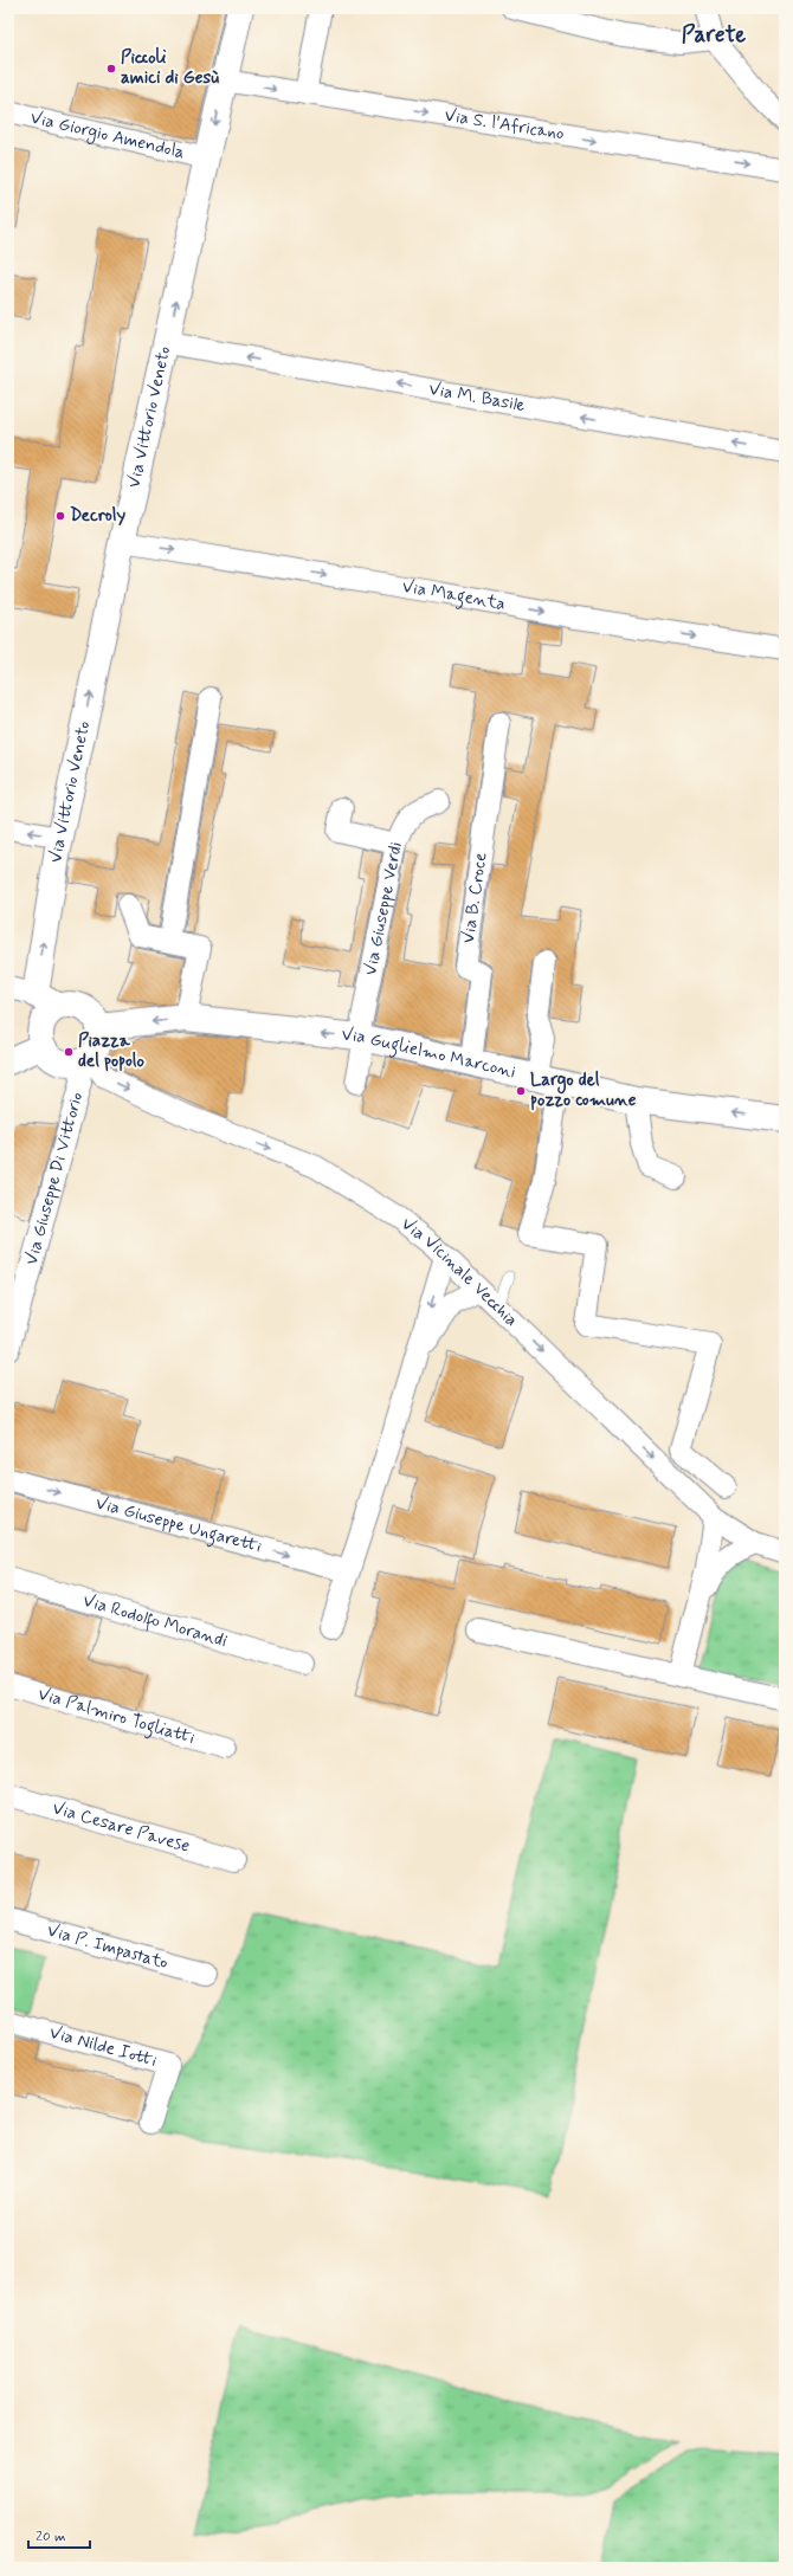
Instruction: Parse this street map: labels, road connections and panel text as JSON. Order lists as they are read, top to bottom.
{
  "streets": {
    "street": [
      "Via S. l'Africano",
      "Via Giorgio Amendola",
      "Via M. Basile",
      "Via Vittorio Veneto",
      "Via Magenta",
      "Via B. Croce",
      "Via Giuseppe Verdi",
      "Via Guglielmo Marconi",
      "Via Giuseppe Di Vittorio",
      "Via Vicinale Vecchia",
      "Via Giuseppe Ungaretti",
      "Via Rodolfo Morandi",
      "Via Palmiro Togliatti",
      "Via Cesare Pavese",
      "Via P. Impastato",
      "Via Nilde Iotti"
    ]
  },
  "crossings": [
    ["Via S. l'Africano", "Via Vittorio Veneto"],
    ["Via Giorgio Amendola", "Via Vittorio Veneto"],
    ["Via M. Basile", "Via Vittorio Veneto"],
    ["Via Vittorio Veneto", "Via Magenta"],
    ["Via B. Croce", "Via Guglielmo Marconi"],
    ["Via Giuseppe Verdi", "Via Guglielmo Marconi"],
    ["Via Guglielmo Marconi", "Via Giuseppe Di Vittorio"],
    ["Via Guglielmo Marconi", "Via Vicinale Vecchia"],
    ["Via Giuseppe Di Vittorio", "Via Vicinale Vecchia"]
  ],
  "one_way": [
    "Via M. Basile",
    "Via Magenta",
    "Via Guglielmo Marconi",
    "Via Vicinale Vecchia",
    "Via Giuseppe Ungaretti"
  ],
  "districts": ["Parete"],
  "places": [
    "Piccoli amici di Gesù",
    "Decroly",
    "Piazza del popolo",
    "Largo del pozzo comune"
  ],
  "scale_bar": "20 m"
}
